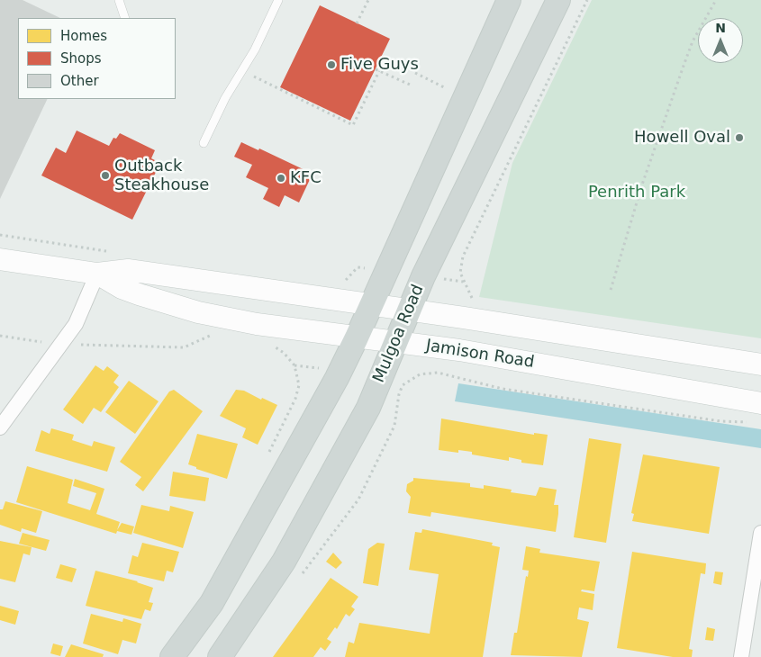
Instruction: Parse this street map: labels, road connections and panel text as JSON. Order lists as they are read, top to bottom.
{
  "streets": {
    "main road": ["Mulgoa Road", "Jamison Road"]
  },
  "crossings": [
    ["Mulgoa Road", "Jamison Road"]
  ],
  "parks": ["Penrith Park"],
  "places": [
    "Five Guys",
    "Howell Oval",
    "Outback Steakhouse",
    "KFC"
  ],
  "legend": ["Homes", "Shops", "Other"],
  "north": "top"
}
